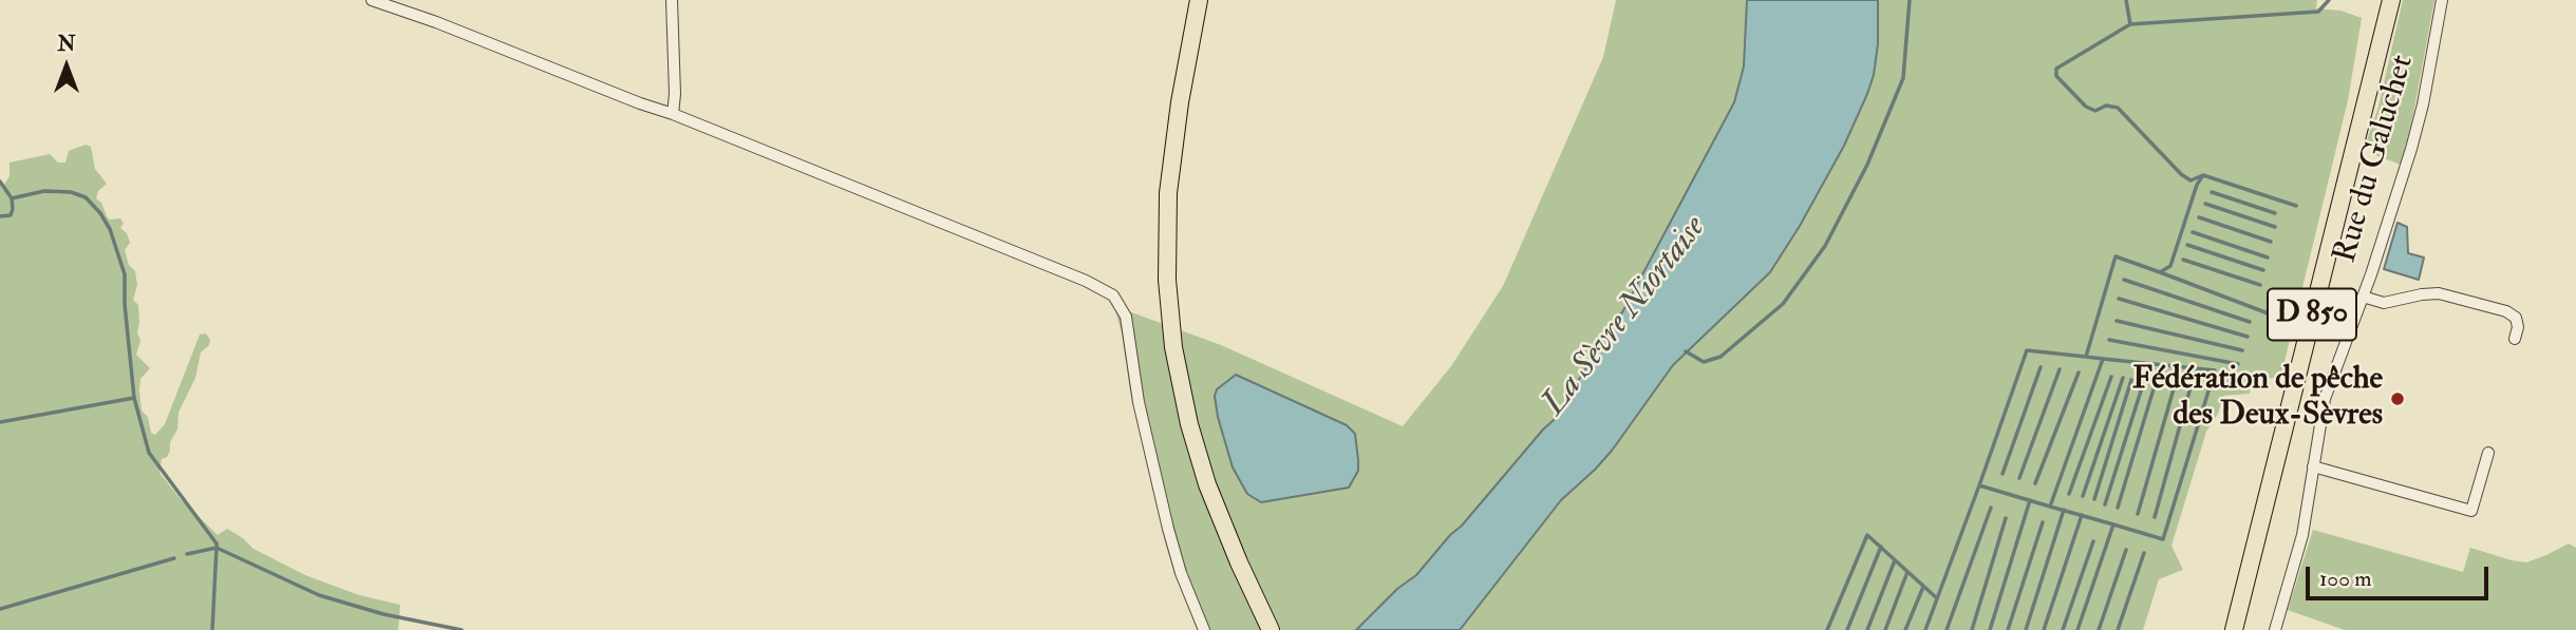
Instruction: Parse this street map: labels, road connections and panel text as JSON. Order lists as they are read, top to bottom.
{
  "streets": {
    "main road": ["D 850"],
    "street": ["Rue du Galuchet"]
  },
  "water": ["La Sèvre Niortaise"],
  "places": ["Fédération de pêche des Deux-Sèvres"],
  "scale_bar": "100 m",
  "north": "top"
}
